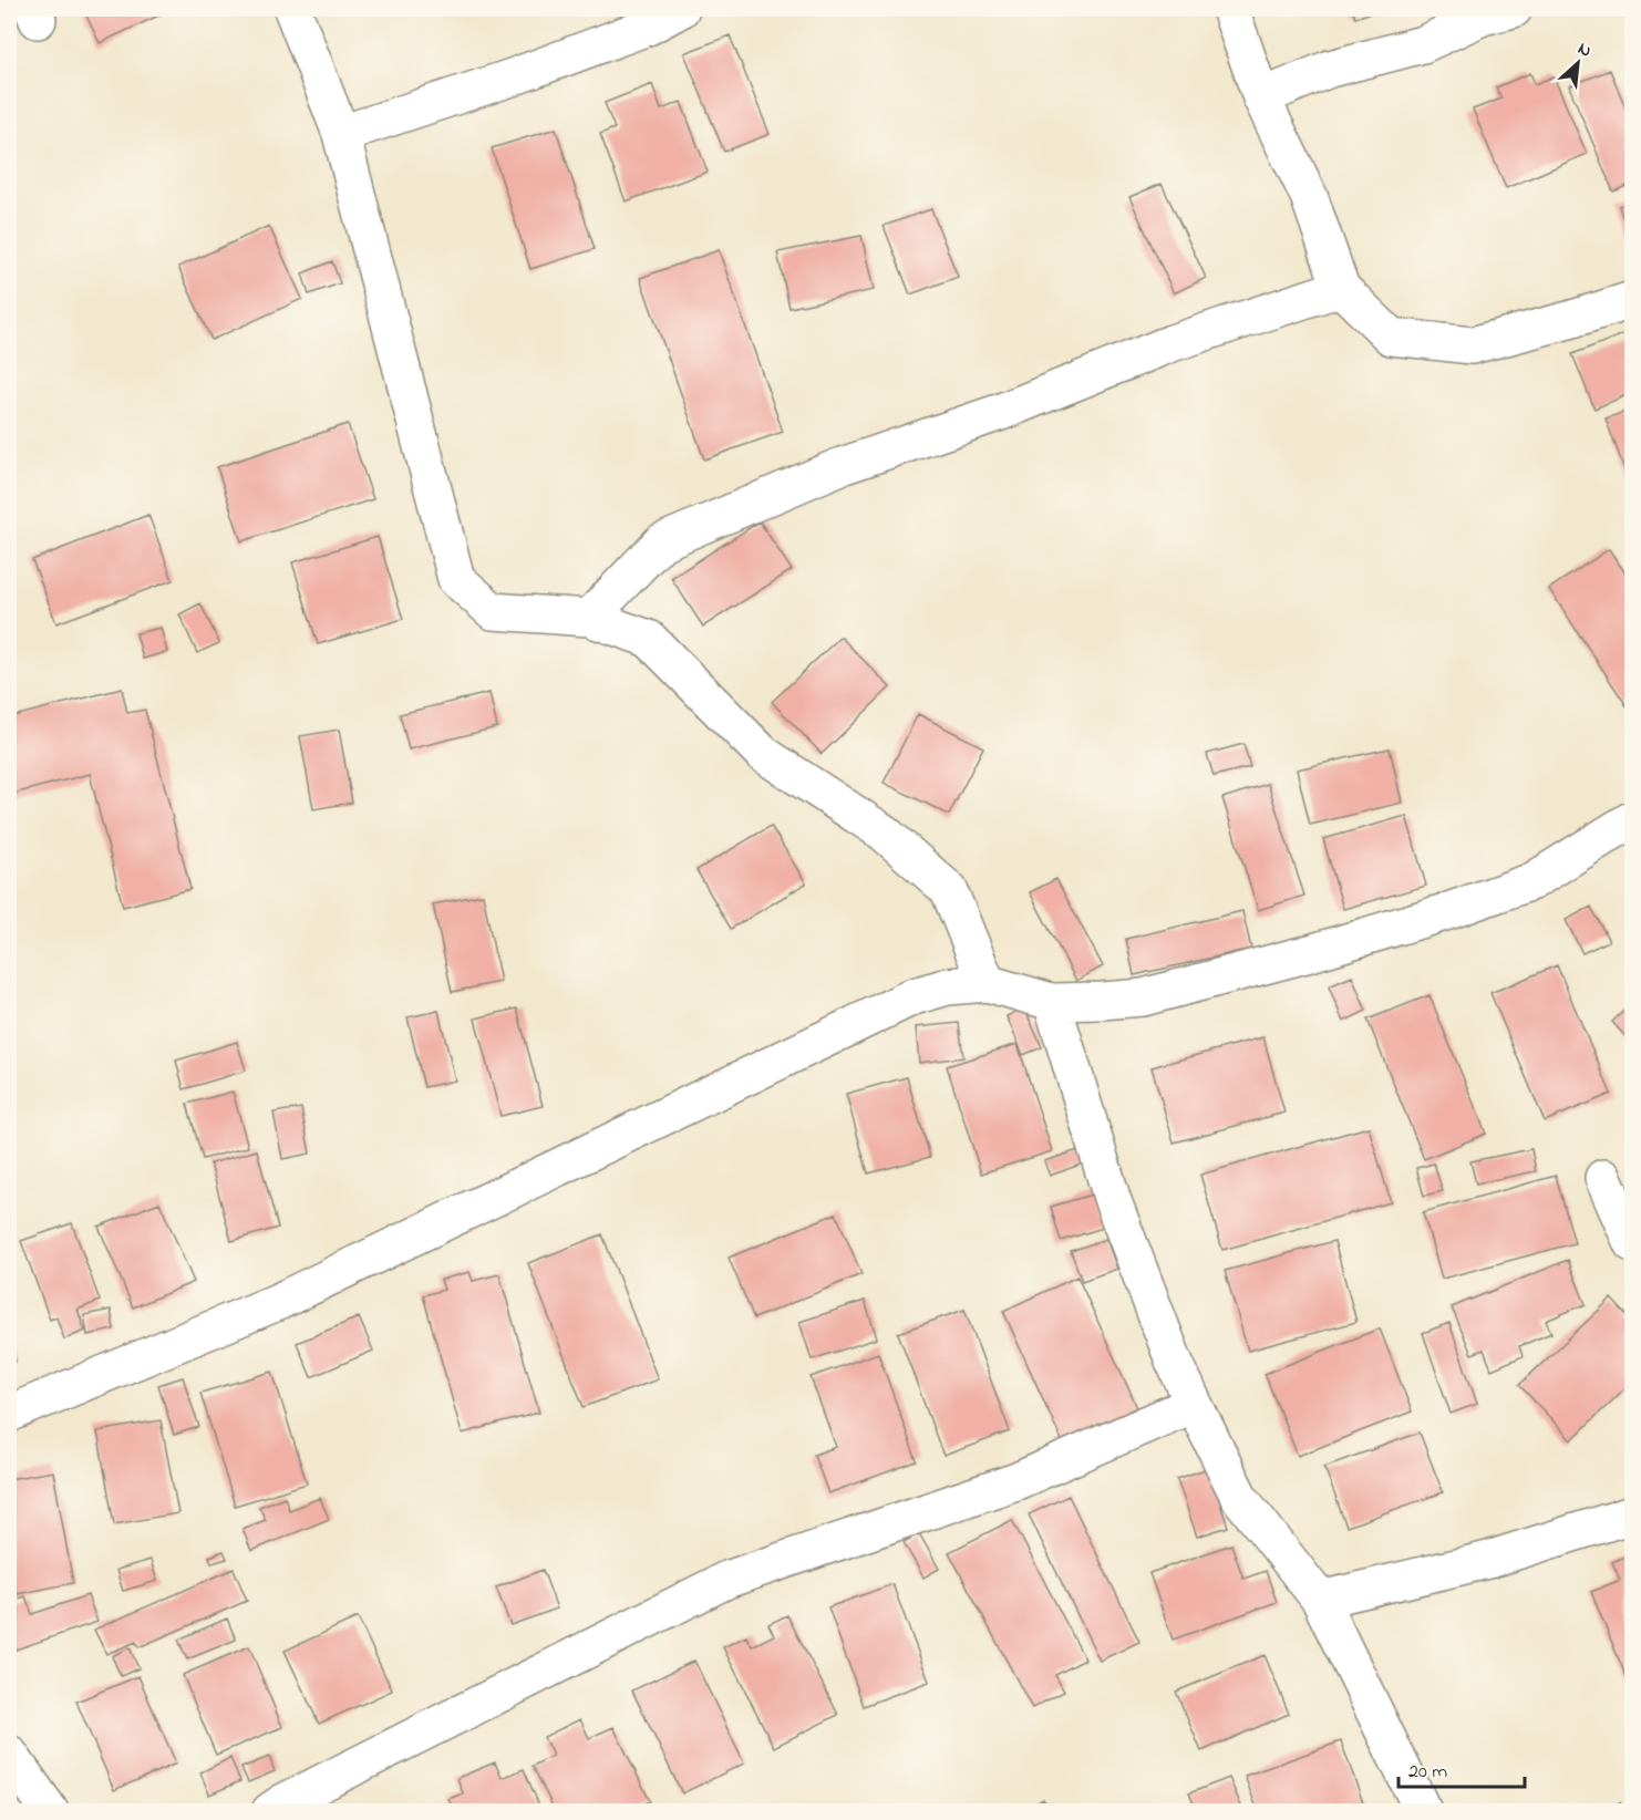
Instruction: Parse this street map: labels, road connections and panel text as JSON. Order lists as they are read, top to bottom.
{
  "scale_bar": "20 m",
  "north": "top right"
}
